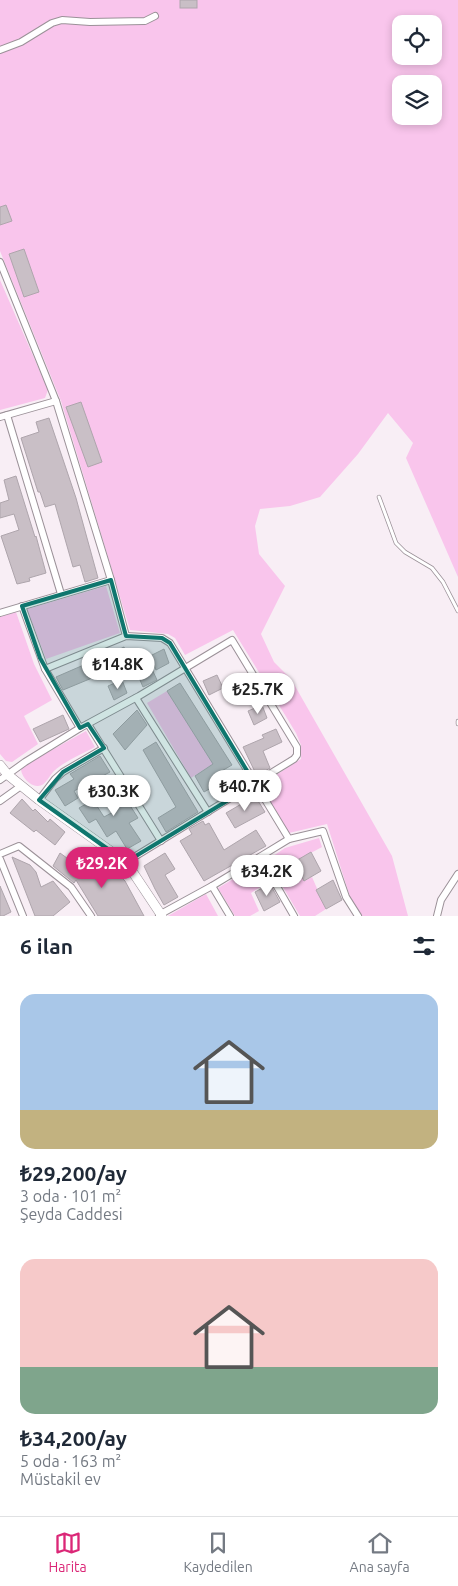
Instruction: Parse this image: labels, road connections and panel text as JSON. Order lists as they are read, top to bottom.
{
  "page": {
    "price": [
      "₺14.8K",
      "₺25.7K",
      "₺40.7K",
      "₺30.3K",
      "₺29.2K",
      "₺34.2K"
    ],
    "heading": "6 ilan",
    "list": [
      {
        "name": "₺29,200/ay",
        "note": "3 oda · 101 m² · Şeyda Caddesi"
      },
      {
        "name": "₺34,200/ay",
        "note": "5 oda · 163 m² · Müstakil ev"
      }
    ],
    "tabs": ["Harita", "Kaydedilen", "Ana sayfa"]
  }
}
